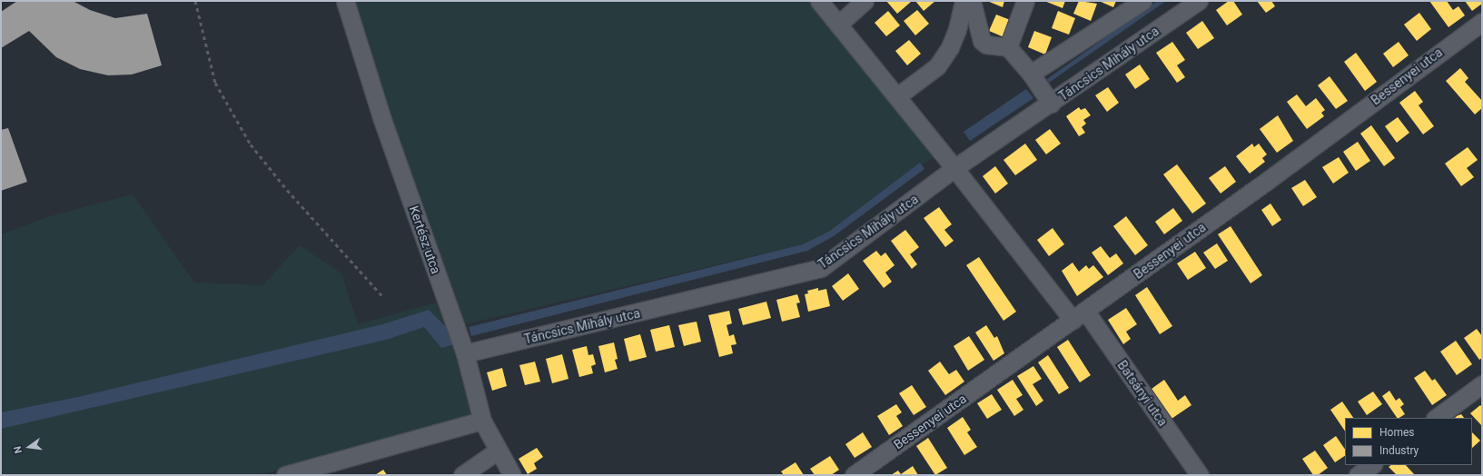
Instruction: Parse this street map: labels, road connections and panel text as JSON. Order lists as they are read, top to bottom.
{
  "streets": {
    "street": [
      "Táncsics Mihály utca",
      "Bessenyei utca",
      "Kertész utca",
      "Batsányi utca"
    ]
  },
  "crossings": [
    ["Táncsics Mihály utca", "Kertész utca"],
    ["Táncsics Mihály utca", "Batsányi utca"],
    ["Bessenyei utca", "Batsányi utca"]
  ],
  "legend": ["Homes", "Industry"],
  "north": "left"
}
